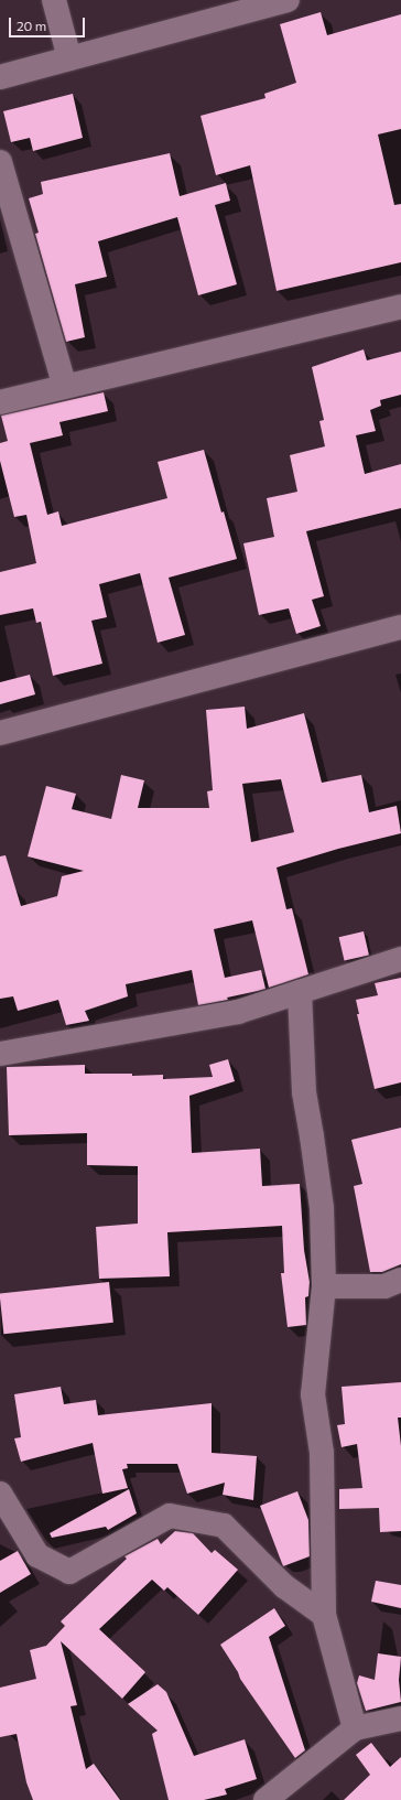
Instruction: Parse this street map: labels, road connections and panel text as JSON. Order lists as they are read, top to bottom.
{
  "scale_bar": "20 m"
}
